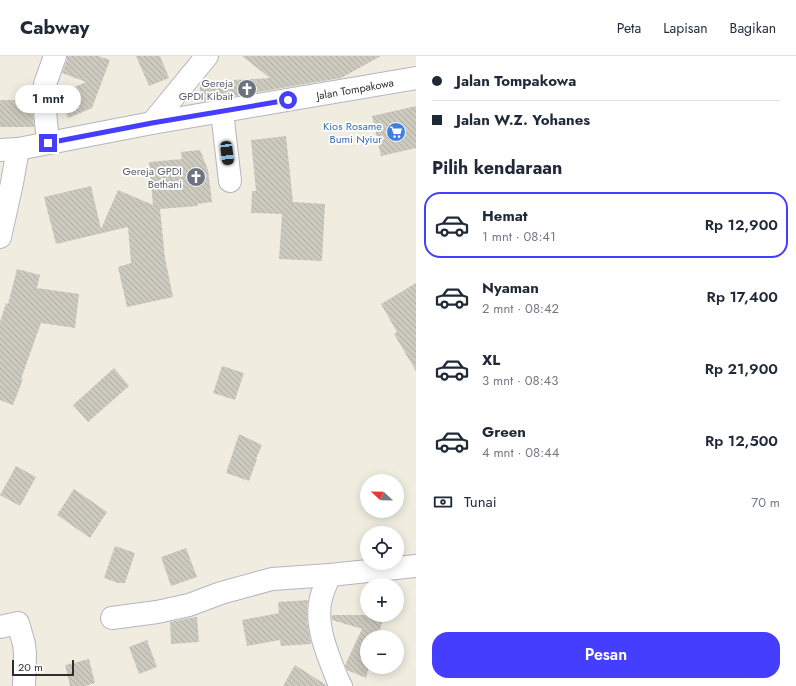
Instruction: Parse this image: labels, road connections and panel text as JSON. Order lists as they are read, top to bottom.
{
  "streets": {
    "street": ["Jalan Tompakowa"]
  },
  "places": {
    "church": ["Gereja GPDI Kibait", "Gereja GPDI Bethani"],
    "supermarket": ["Kios Rosame Bumi Nyiur"]
  },
  "scale_bar": "20 m",
  "north": "left",
  "page": {
    "header": "Cabway",
    "nav": ["Peta", "Lapisan", "Bagikan"],
    "banner": ["Jalan Tompakowa", "Jalan W.Z. Yohanes"],
    "bubble": "1 mnt",
    "heading": "Pilih kendaraan",
    "list": [
      {
        "name": "Hemat",
        "note": "1 mnt · 08:41",
        "value": "Rp 12,900"
      },
      {
        "name": "Nyaman",
        "note": "2 mnt · 08:42",
        "value": "Rp 17,400"
      },
      {
        "name": "XL",
        "note": "3 mnt · 08:43",
        "value": "Rp 21,900"
      },
      {
        "name": "Green",
        "note": "4 mnt · 08:44",
        "value": "Rp 12,500"
      }
    ],
    "map_buttons": ["+", "−"],
    "pay": ["Tunai", "70 m"],
    "buttons": "Pesan",
    "scale": "20 m"
  }
}
